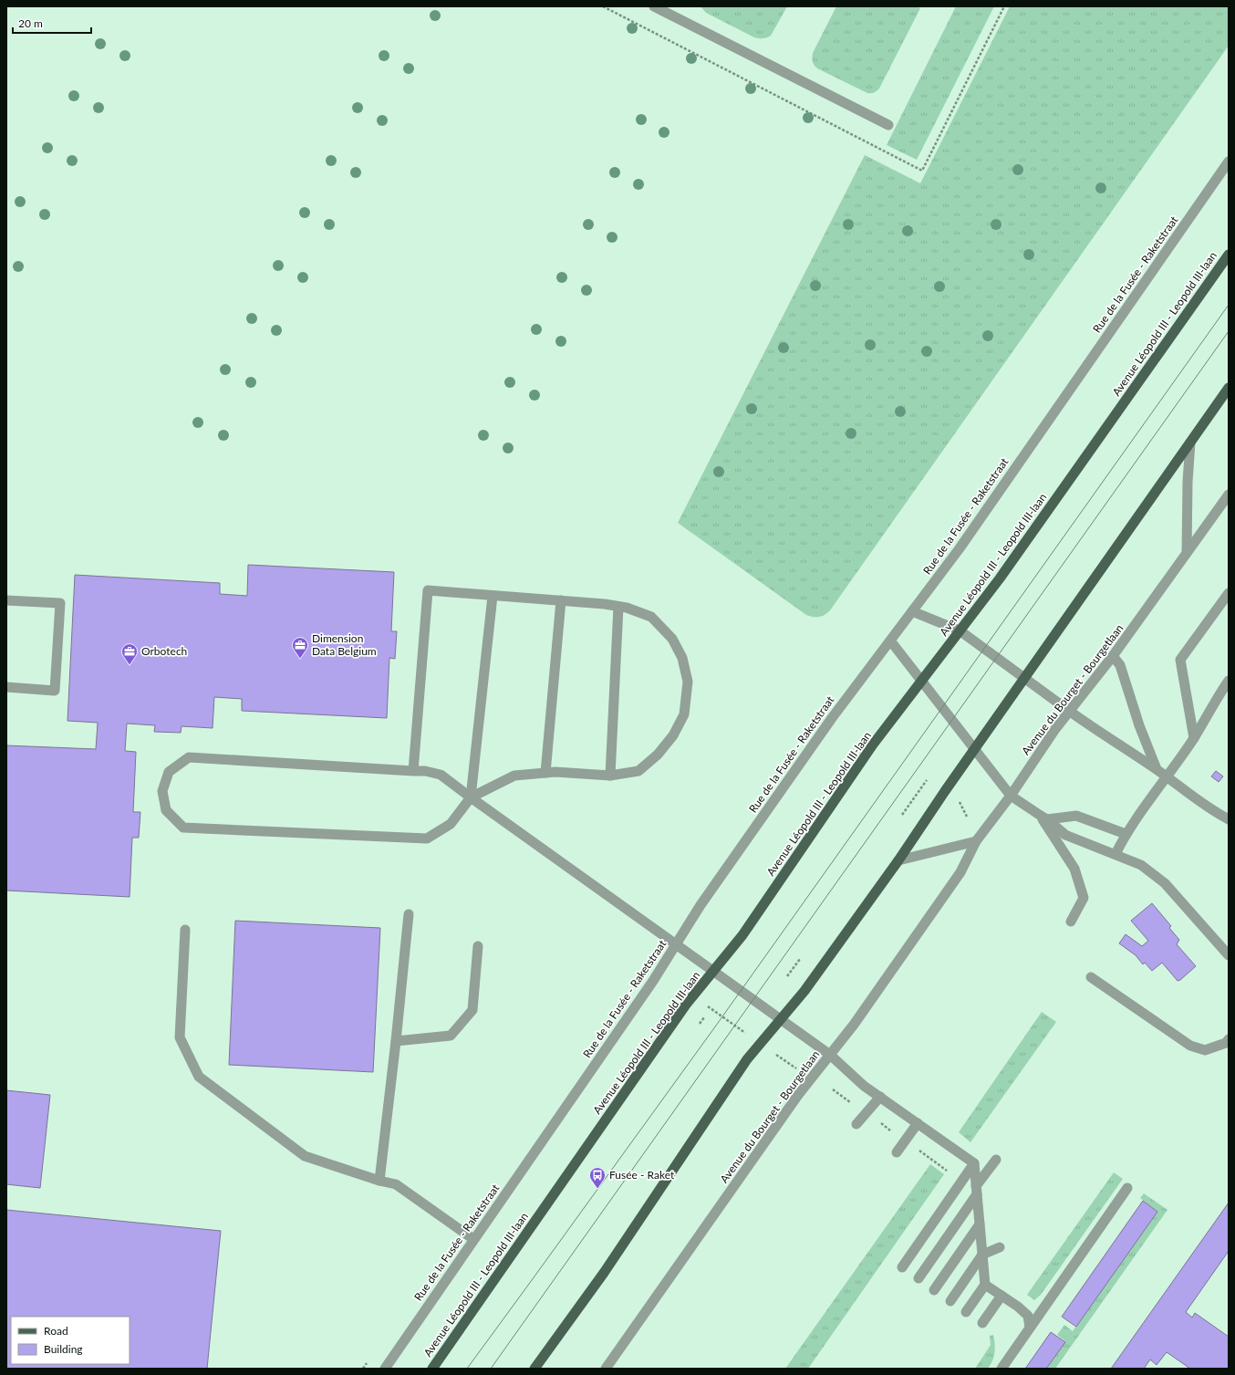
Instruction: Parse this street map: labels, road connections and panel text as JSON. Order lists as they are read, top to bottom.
{
  "streets": {
    "main road": ["Avenue Léopold III - Leopold III-laan"],
    "street": ["Rue de la Fusée - Raketstraat", "Avenue du Bourget - Bourgetlaan"]
  },
  "places": {
    "office": ["Dimension Data Belgium", "Orbotech"],
    "bus stop": ["Fusée - Raket"]
  },
  "legend": ["Road", "Building"],
  "scale_bar": "20 m"
}
